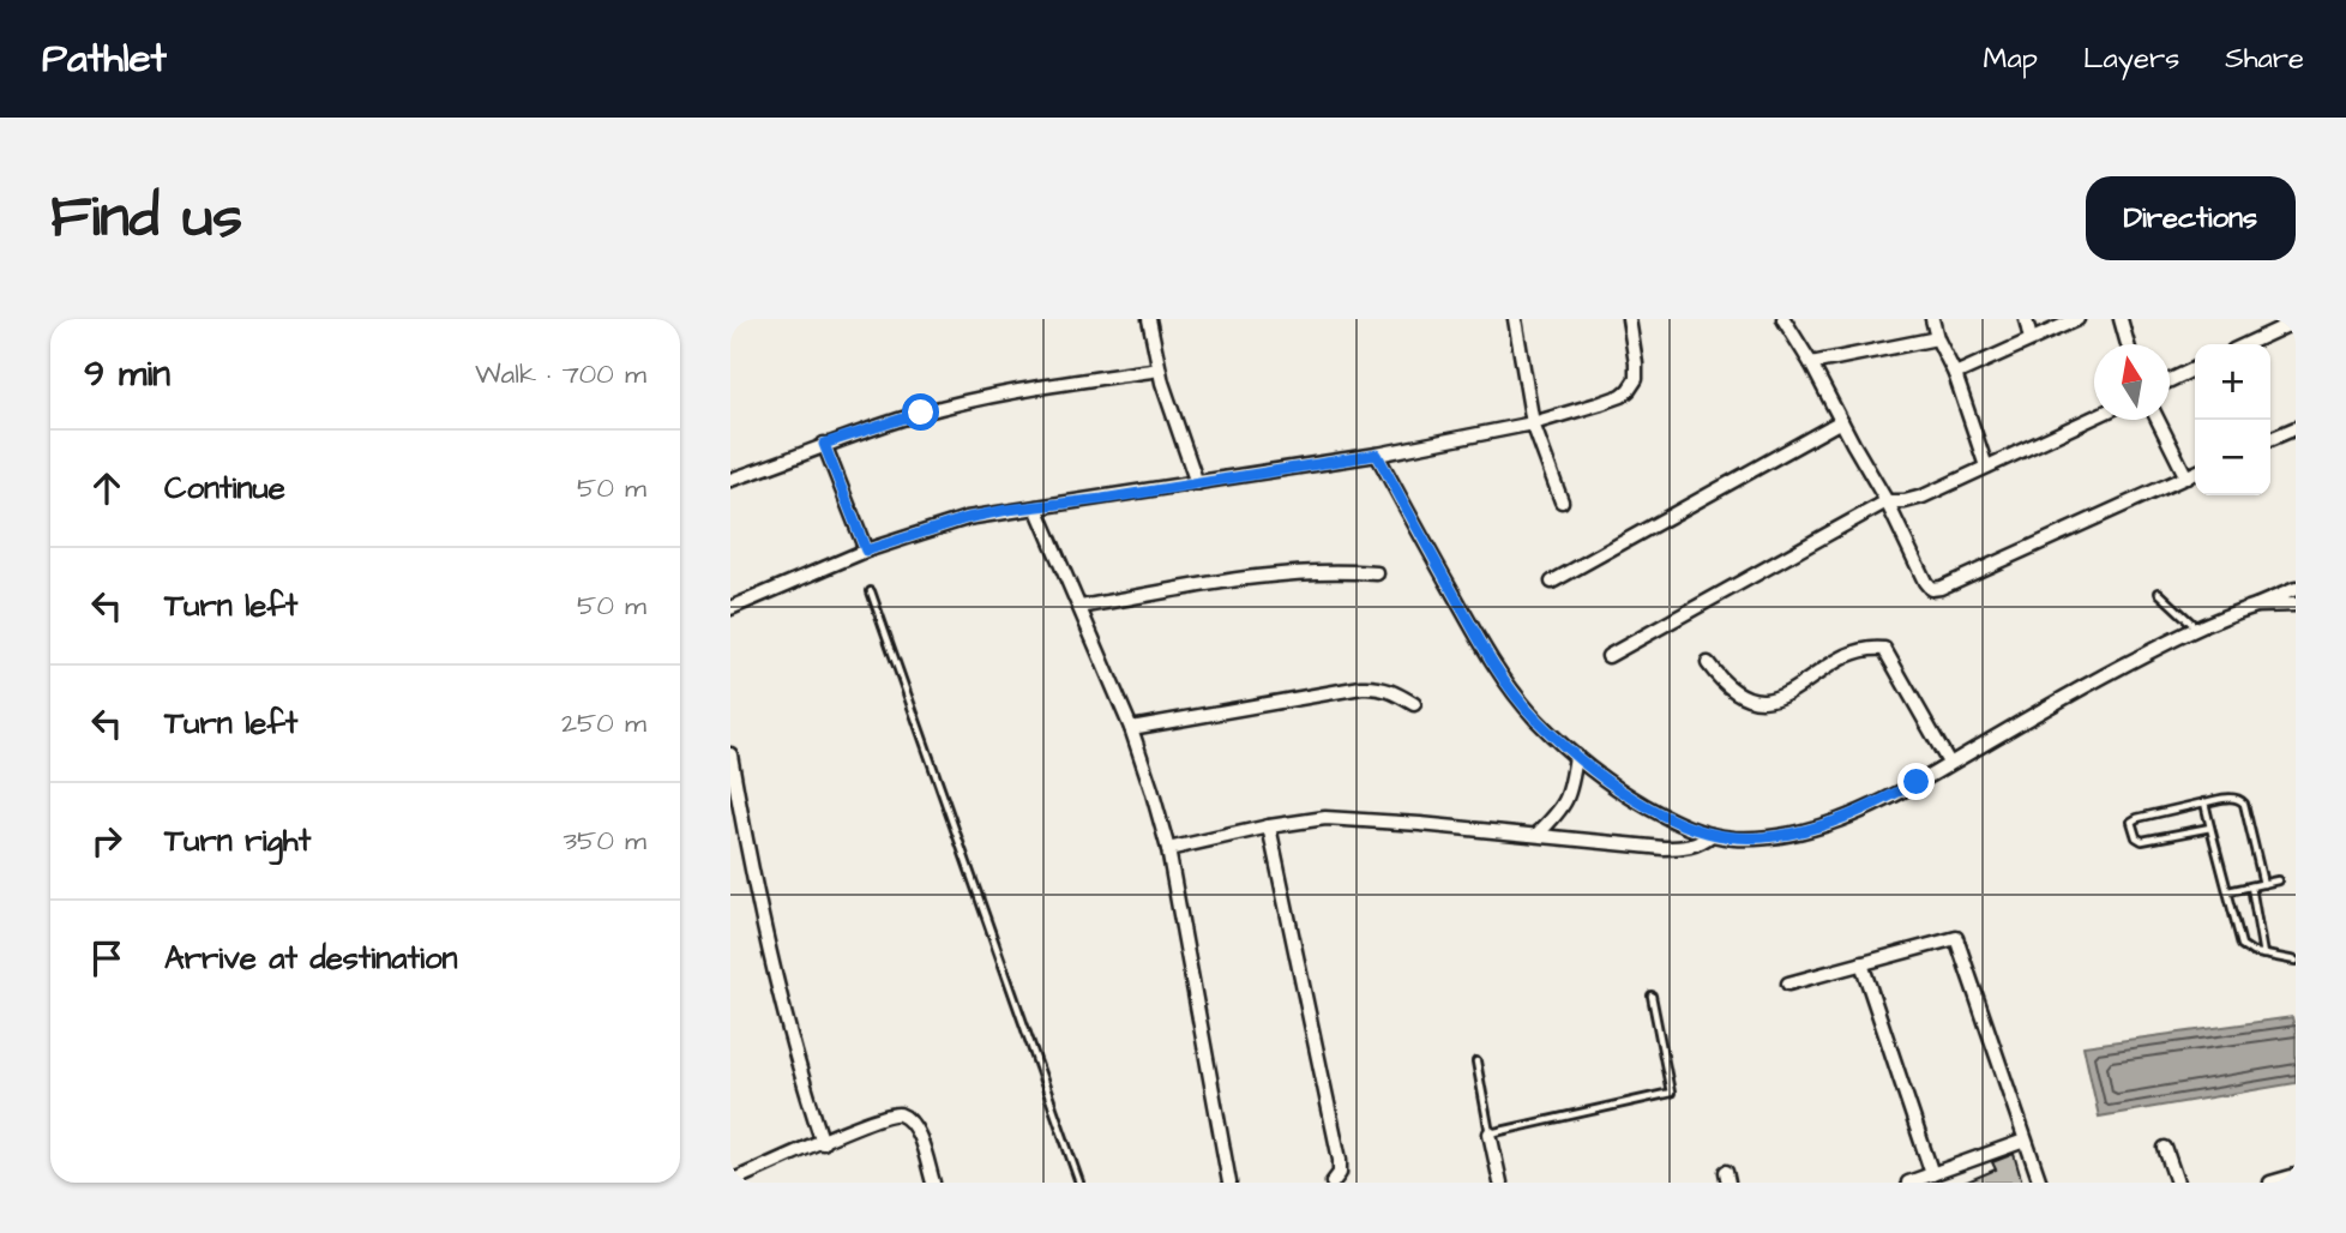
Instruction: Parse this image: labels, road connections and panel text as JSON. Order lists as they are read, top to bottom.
{
  "north": "top",
  "page": {
    "header": "Pathlet",
    "nav": ["Map", "Layers", "Share"],
    "buttons": "Directions",
    "title": "Find us",
    "heading": ["9 min", "Walk · 700 m"],
    "map_buttons": ["+", "−"],
    "list": [
      ["Continue", "50 m"],
      ["Turn left", "50 m"],
      ["Turn left", "250 m"],
      ["Turn right", "350 m"],
      "Arrive at destination"
    ]
  }
}
